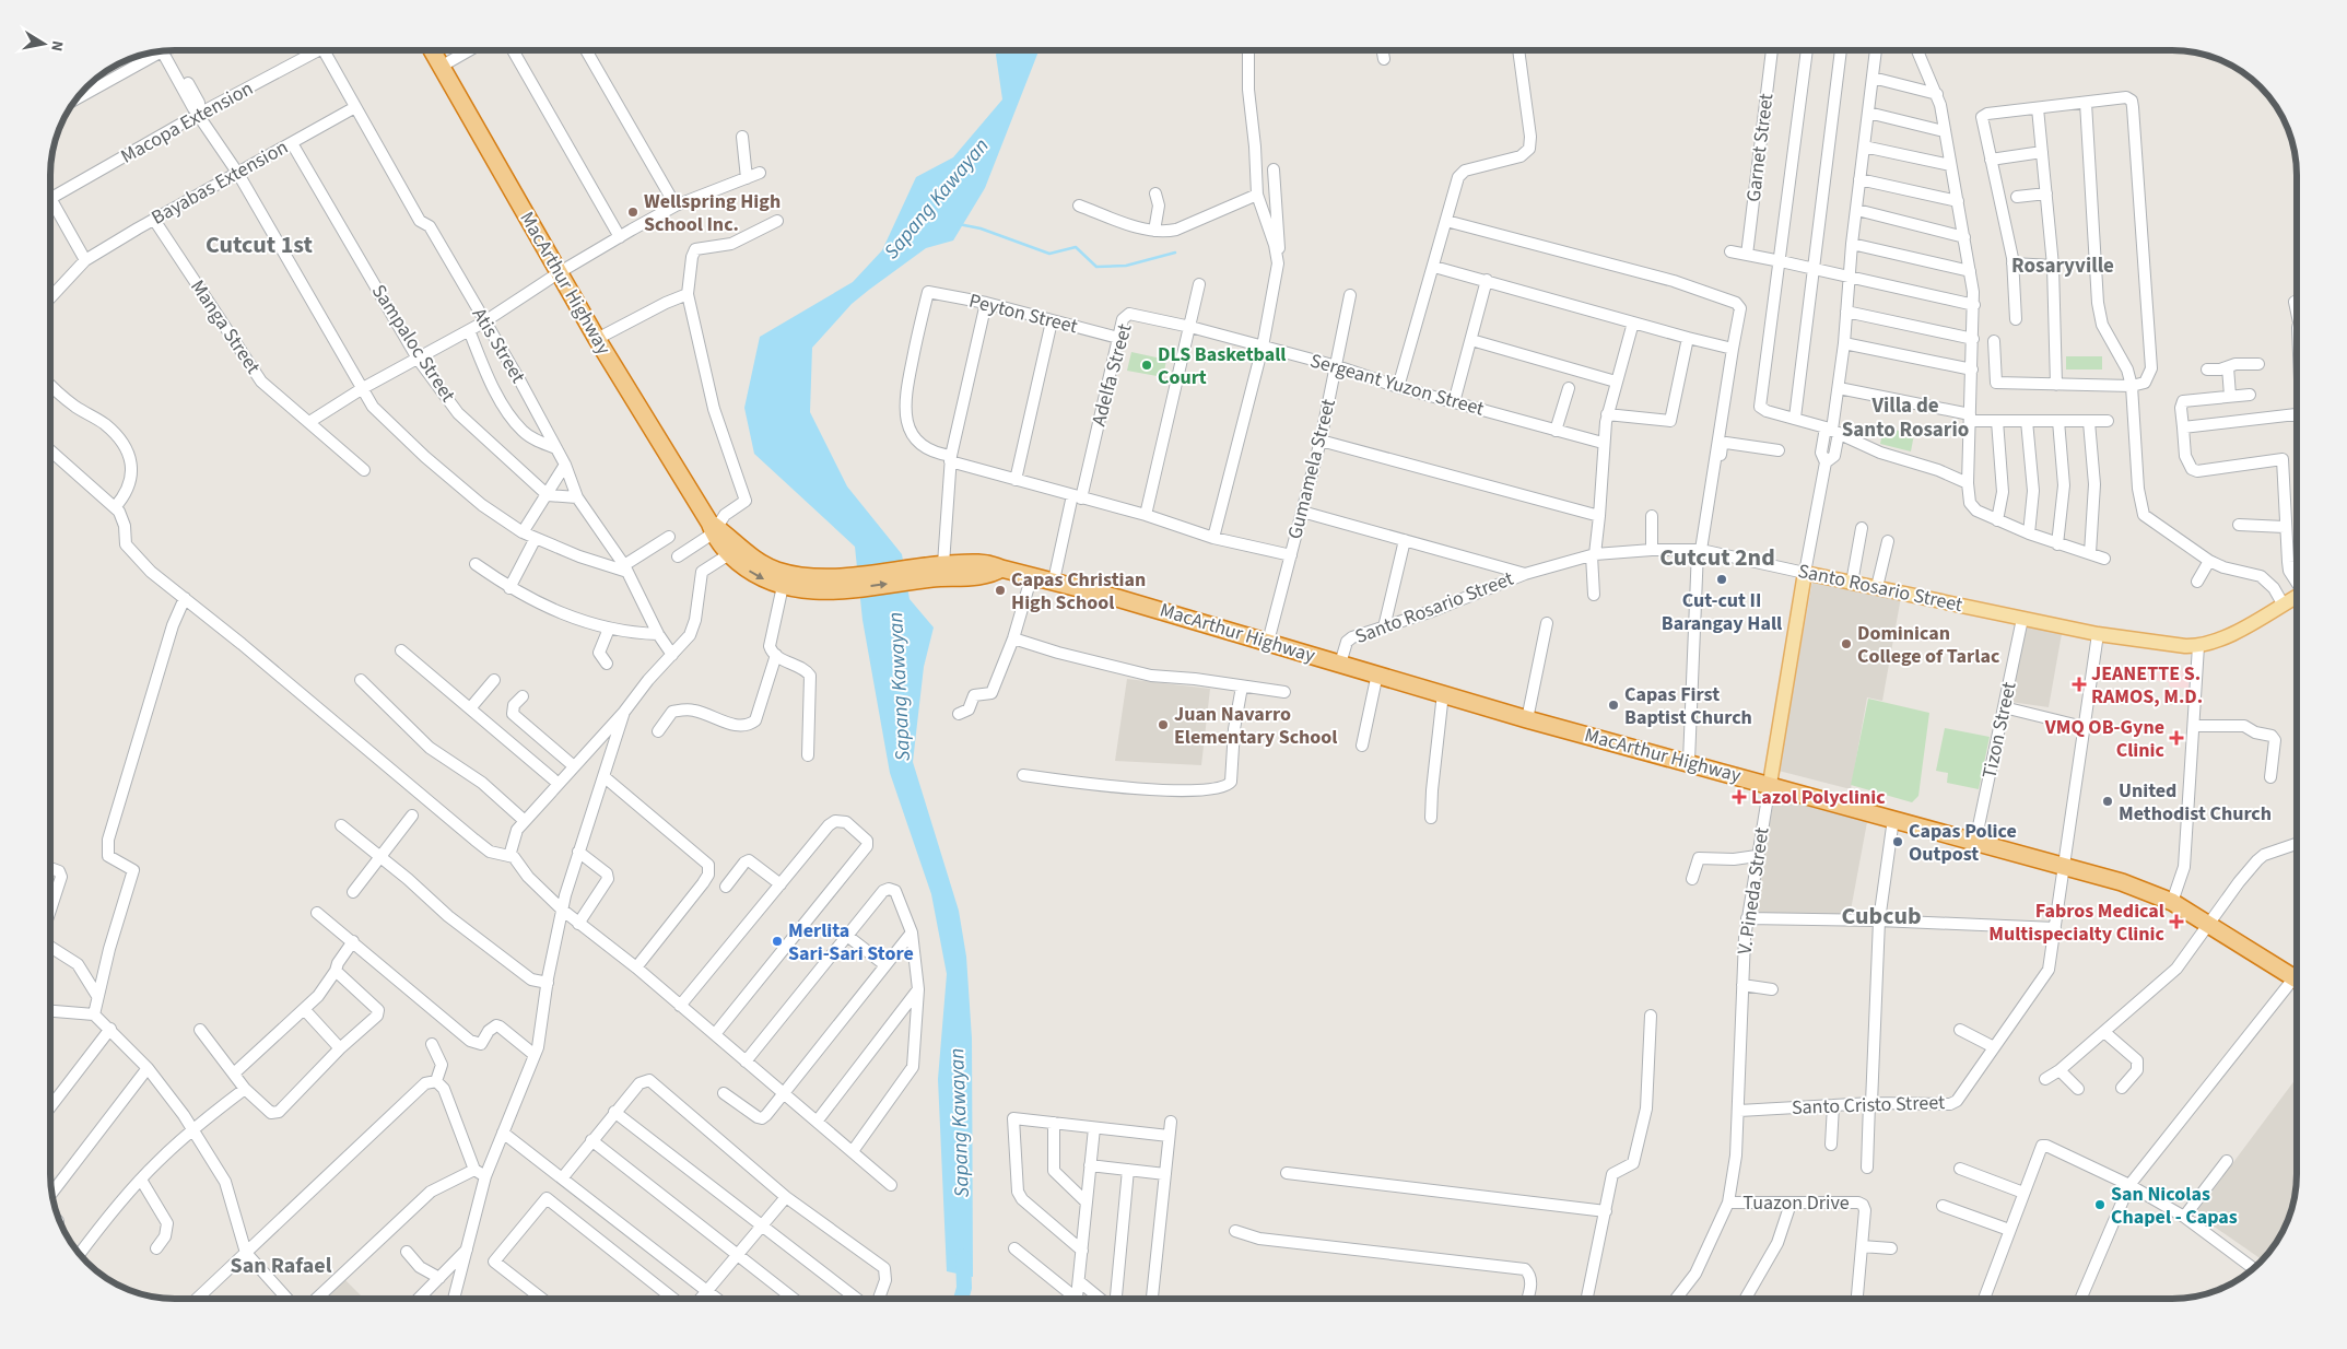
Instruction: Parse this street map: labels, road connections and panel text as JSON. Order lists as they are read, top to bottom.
{
  "streets": {
    "highway": ["MacArthur Highway"],
    "main road": ["Santo Rosario Street", "V. Pineda Street"],
    "street": [
      "Macopa Extension",
      "Garnet Street",
      "Bayabas Extension",
      "Peyton Street",
      "Manga Street",
      "Sampaloc Street",
      "Atis Street",
      "Adelfa Street",
      "Sergeant Yuzon Street",
      "Gumamela Street",
      "Tizon Street",
      "Santo Cristo Street",
      "Tuazon Drive"
    ]
  },
  "crossings": [
    ["Bayabas Extension", "Manga Street"],
    ["Bayabas Extension", "Sampaloc Street"],
    ["Bayabas Extension", "Atis Street"],
    ["MacArthur Highway", "Adelfa Street"],
    ["MacArthur Highway", "Gumamela Street"],
    ["MacArthur Highway", "Santo Rosario Street"],
    ["MacArthur Highway", "Tizon Street"],
    ["MacArthur Highway", "V. Pineda Street"],
    ["MacArthur Highway", "Santo Cristo Street"],
    ["Peyton Street", "Adelfa Street"],
    ["Adelfa Street", "Sergeant Yuzon Street"],
    ["Sergeant Yuzon Street", "Gumamela Street"],
    ["Santo Rosario Street", "Tizon Street"],
    ["Santo Rosario Street", "V. Pineda Street"],
    ["Santo Rosario Street", "Santo Cristo Street"],
    ["V. Pineda Street", "Santo Cristo Street"],
    ["V. Pineda Street", "Tuazon Drive"]
  ],
  "districts": [
    "Cutcut 1st",
    "Rosaryville",
    "Villa de Santo Rosario",
    "Cutcut 2nd",
    "Cubcub",
    "San Rafael"
  ],
  "water": ["Sapang Kawayan"],
  "places": {
    "other": [
      "Wellspring High School Inc.",
      "DLS Basketball Court",
      "Cut-cut II Barangay Hall",
      "Capas Christian High School",
      "Dominican College of Tarlac",
      "Capas First Baptist Church",
      "Juan Navarro Elementary School",
      "United Methodist Church",
      "Capas Police Outpost",
      "Merlita Sari-Sari Store",
      "San Nicolas Chapel - Capas"
    ],
    "health": [
      "JEANETTE S. RAMOS, M.D.",
      "VMQ OB-Gyne Clinic",
      "Lazol Polyclinic",
      "Fabros Medical Multispecialty Clinic"
    ]
  },
  "north": "right"
}
